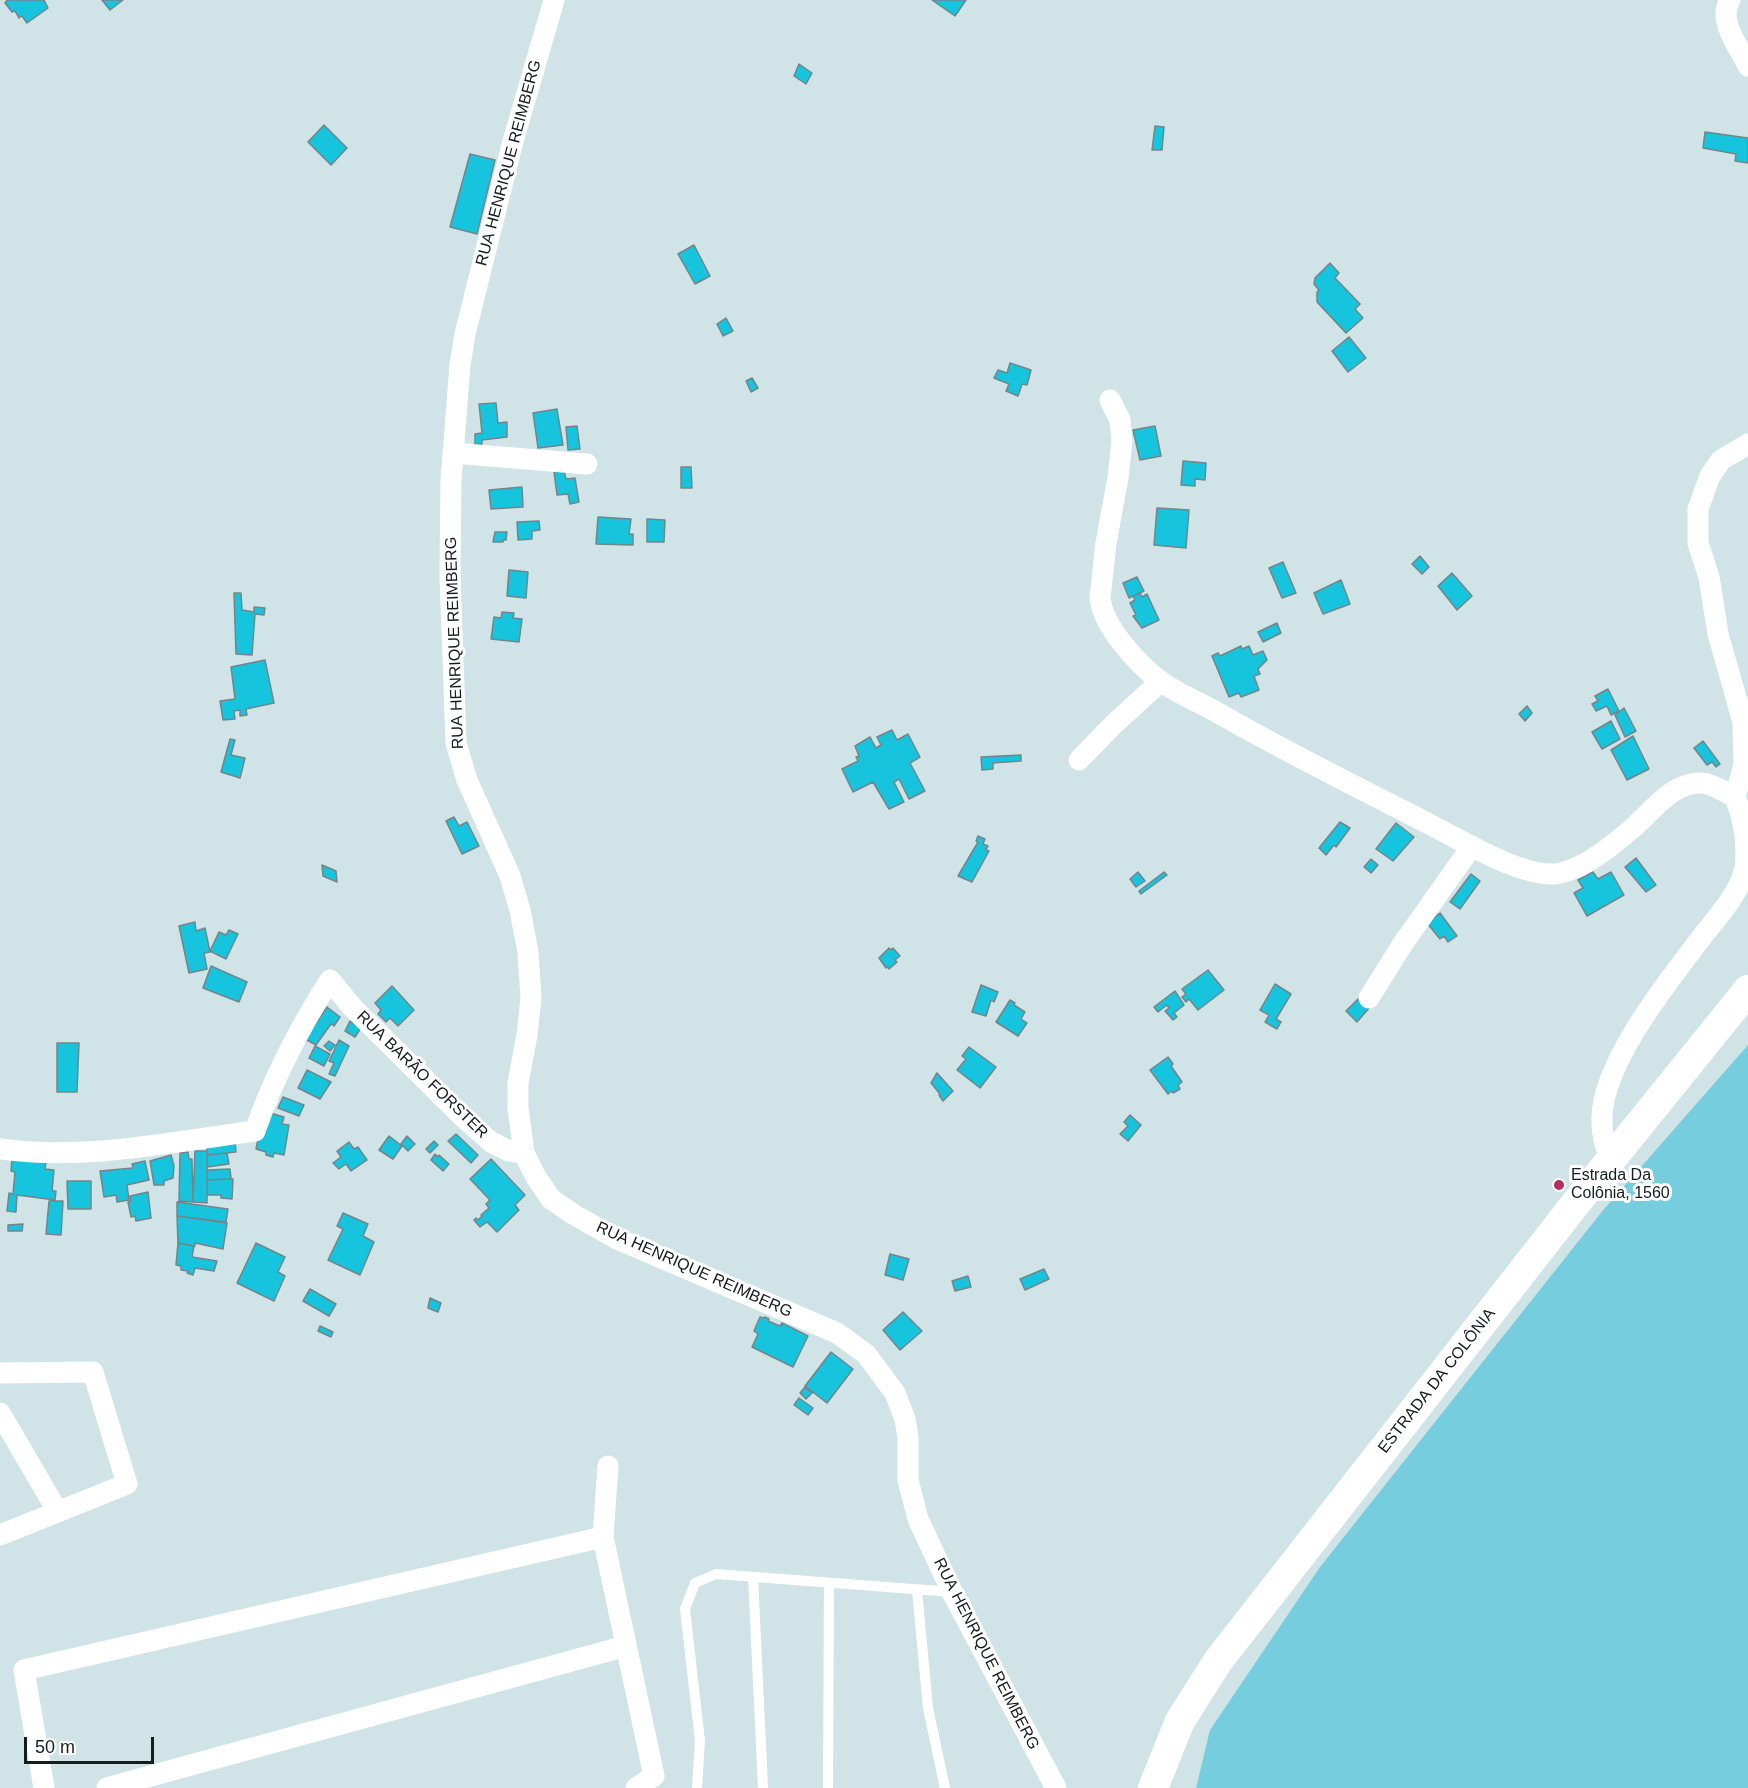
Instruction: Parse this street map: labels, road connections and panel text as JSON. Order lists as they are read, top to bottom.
{
  "streets": {
    "main road": ["ESTRADA DA COLÔNIA"],
    "street": ["RUA HENRIQUE REIMBERG", "RUA BARÃO FORSTER"]
  },
  "crossings": [
    ["RUA HENRIQUE REIMBERG", "RUA BARÃO FORSTER"]
  ],
  "places": ["Estrada Da Colônia, 1560"],
  "scale_bar": "50 m"
}
